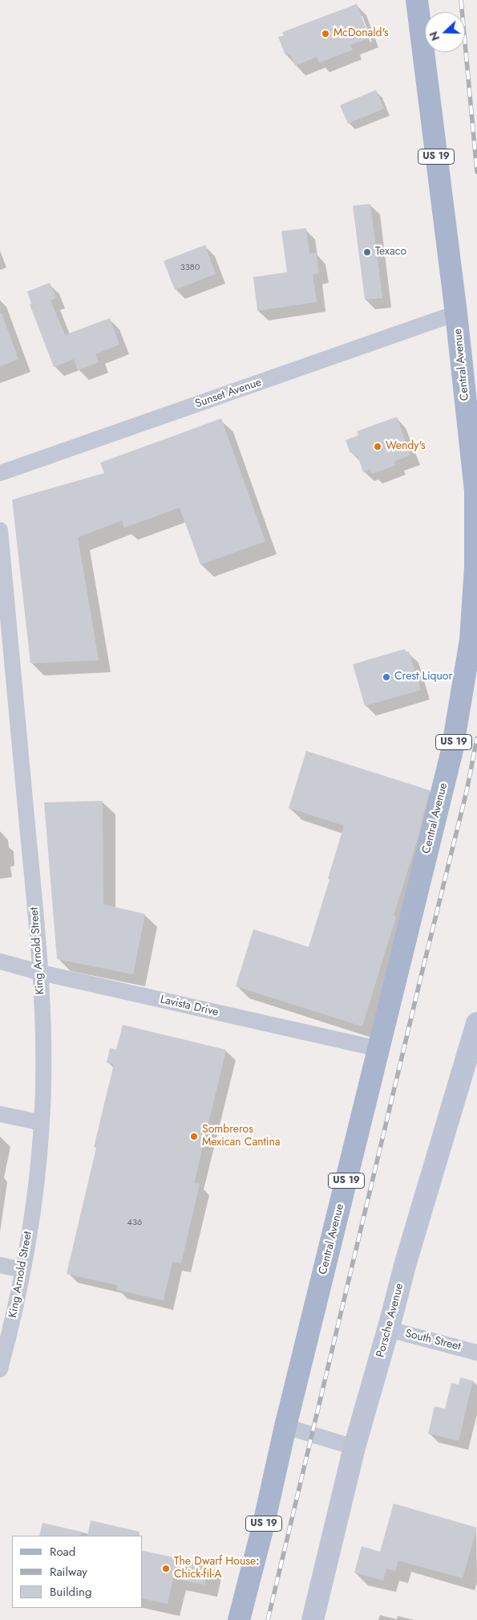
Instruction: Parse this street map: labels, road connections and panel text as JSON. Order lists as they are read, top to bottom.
{
  "streets": {
    "main road": ["US 19", "Central Avenue"],
    "street": [
      "Sunset Avenue",
      "King Arnold Street",
      "Lavista Drive",
      "Porsche Avenue",
      "South Street"
    ]
  },
  "crossings": [
    ["Central Avenue", "Sunset Avenue"],
    ["Central Avenue", "Lavista Drive"],
    ["King Arnold Street", "Lavista Drive"],
    ["Porsche Avenue", "South Street"]
  ],
  "places": [
    "McDonald's",
    "Texaco",
    "Wendy's",
    "Crest Liquor",
    "Sombreros Mexican Cantina",
    "The Dwarf House: Chick-fil-A"
  ],
  "house_numbers": ["3380", "436"],
  "legend": ["Road", "Railway", "Building"],
  "north": "left"
}
